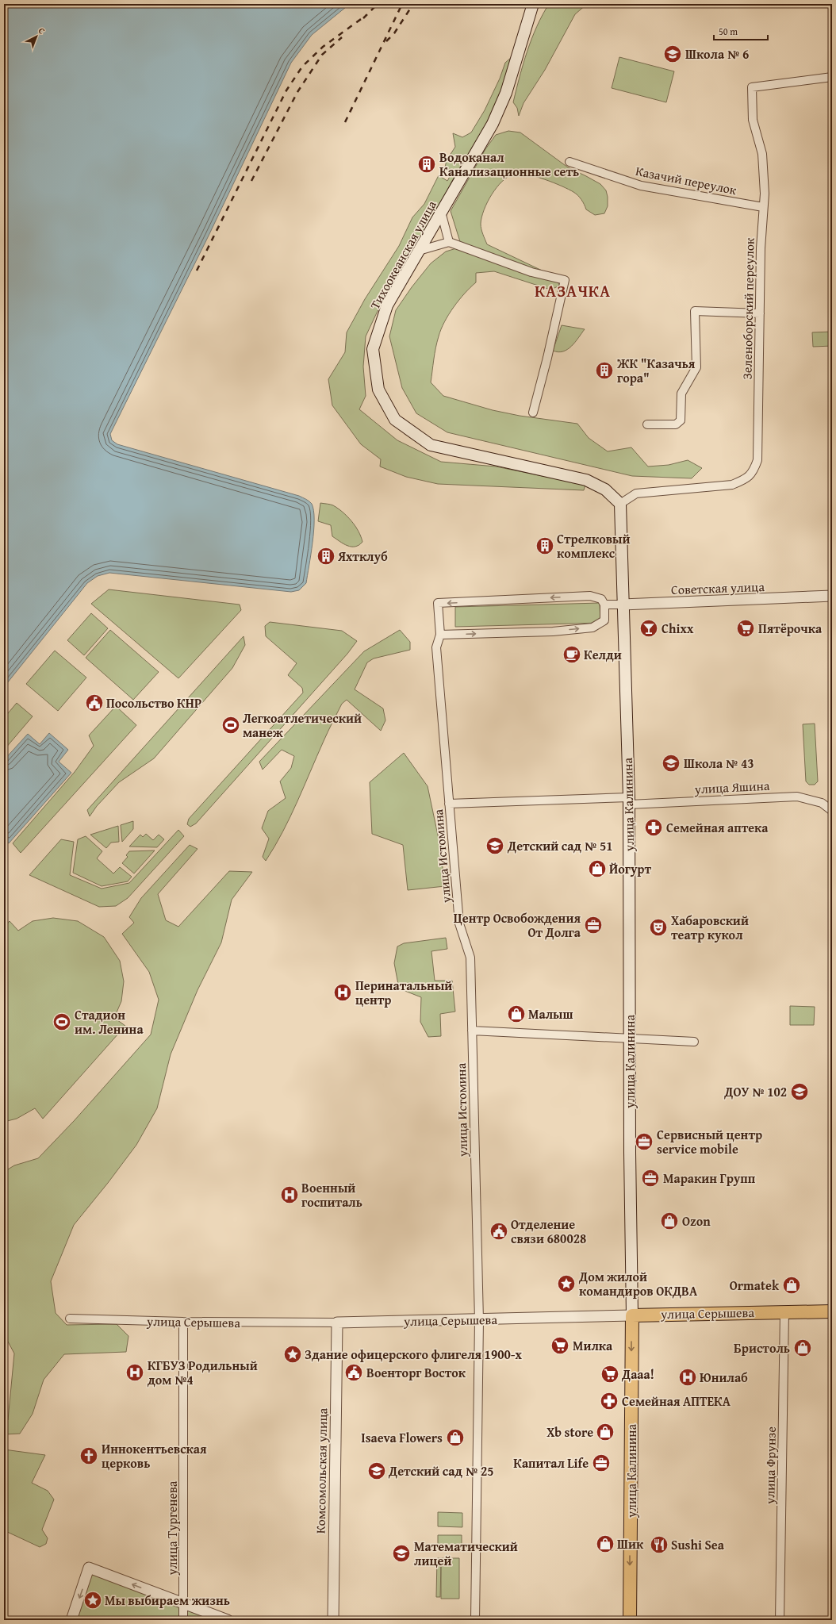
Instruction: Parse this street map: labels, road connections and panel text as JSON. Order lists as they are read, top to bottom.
{
  "streets": {
    "main road": ["Тихоокеанская улица", "улица Калинина", "улица Серышева"],
    "street": [
      "Казачий переулок",
      "Зеленоборский переулок",
      "Советская улица",
      "улица Яшина",
      "улица Истомина",
      "улица Фрунзе",
      "Комсомольская улица",
      "улица Тургенева"
    ]
  },
  "crossings": [
    ["Казачий переулок", "Зеленоборский переулок"],
    ["Тихоокеанская улица", "Зеленоборский переулок"],
    ["Тихоокеанская улица", "улица Калинина"],
    ["Зеленоборский переулок", "улица Калинина"],
    ["Советская улица", "улица Калинина"],
    ["Советская улица", "улица Истомина"],
    ["улица Яшина", "улица Калинина"],
    ["улица Яшина", "улица Истомина"],
    ["улица Калинина", "улица Серышева"],
    ["улица Истомина", "улица Серышева"],
    ["улица Серышева", "улица Фрунзе"],
    ["улица Серышева", "Комсомольская улица"],
    ["улица Серышева", "улица Тургенева"]
  ],
  "districts": ["КАЗАЧКА"],
  "places": {
    "school or university": [
      "Школа № 6",
      "Школа № 43",
      "Детский сад № 51",
      "ДОУ № 102",
      "Детский сад № 25",
      "Математический лицей"
    ],
    "building": [
      "Водоканал Канализационные сеть",
      "ЖК \"Казачья гора\"",
      "Стрелковый комплекс",
      "Яхтклуб"
    ],
    "bar": ["Chixx"],
    "supermarket": ["Пятёрочка", "Милка", "Дааа!"],
    "cafe": ["Келди"],
    "public building": ["Посольство КНР", "Отделение связи 680028", "Военторг Восток"],
    "sports": ["Легкоатлетический манеж", "Стадион им. Ленина"],
    "pharmacy": ["Семейная аптека", "Семейная АПТЕКА"],
    "shop": [
      "Йогурт",
      "Малыш",
      "Ozon",
      "Ormatek",
      "Бристоль",
      "Xb store",
      "Isaeva Flowers",
      "Шик"
    ],
    "office": [
      "Центр Освобождения От Долга",
      "Сервисный центр service mobile",
      "Маракин Групп",
      "Капитал Life"
    ],
    "theatre": ["Хабаровский театр кукол"],
    "hospital": [
      "Перинатальный центр",
      "Военный госпиталь",
      "КГБУЗ Родильный дом №4",
      "Юнилаб"
    ],
    "place": ["Дом жилой командиров ОКДВА", "Здание офицерского флигеля 1900-х", "Мы выбираем жизнь"],
    "church": ["Иннокентьевская церковь"],
    "restaurant": ["Sushi Sea"]
  },
  "scale_bar": "50 m",
  "north": "top right"
}
